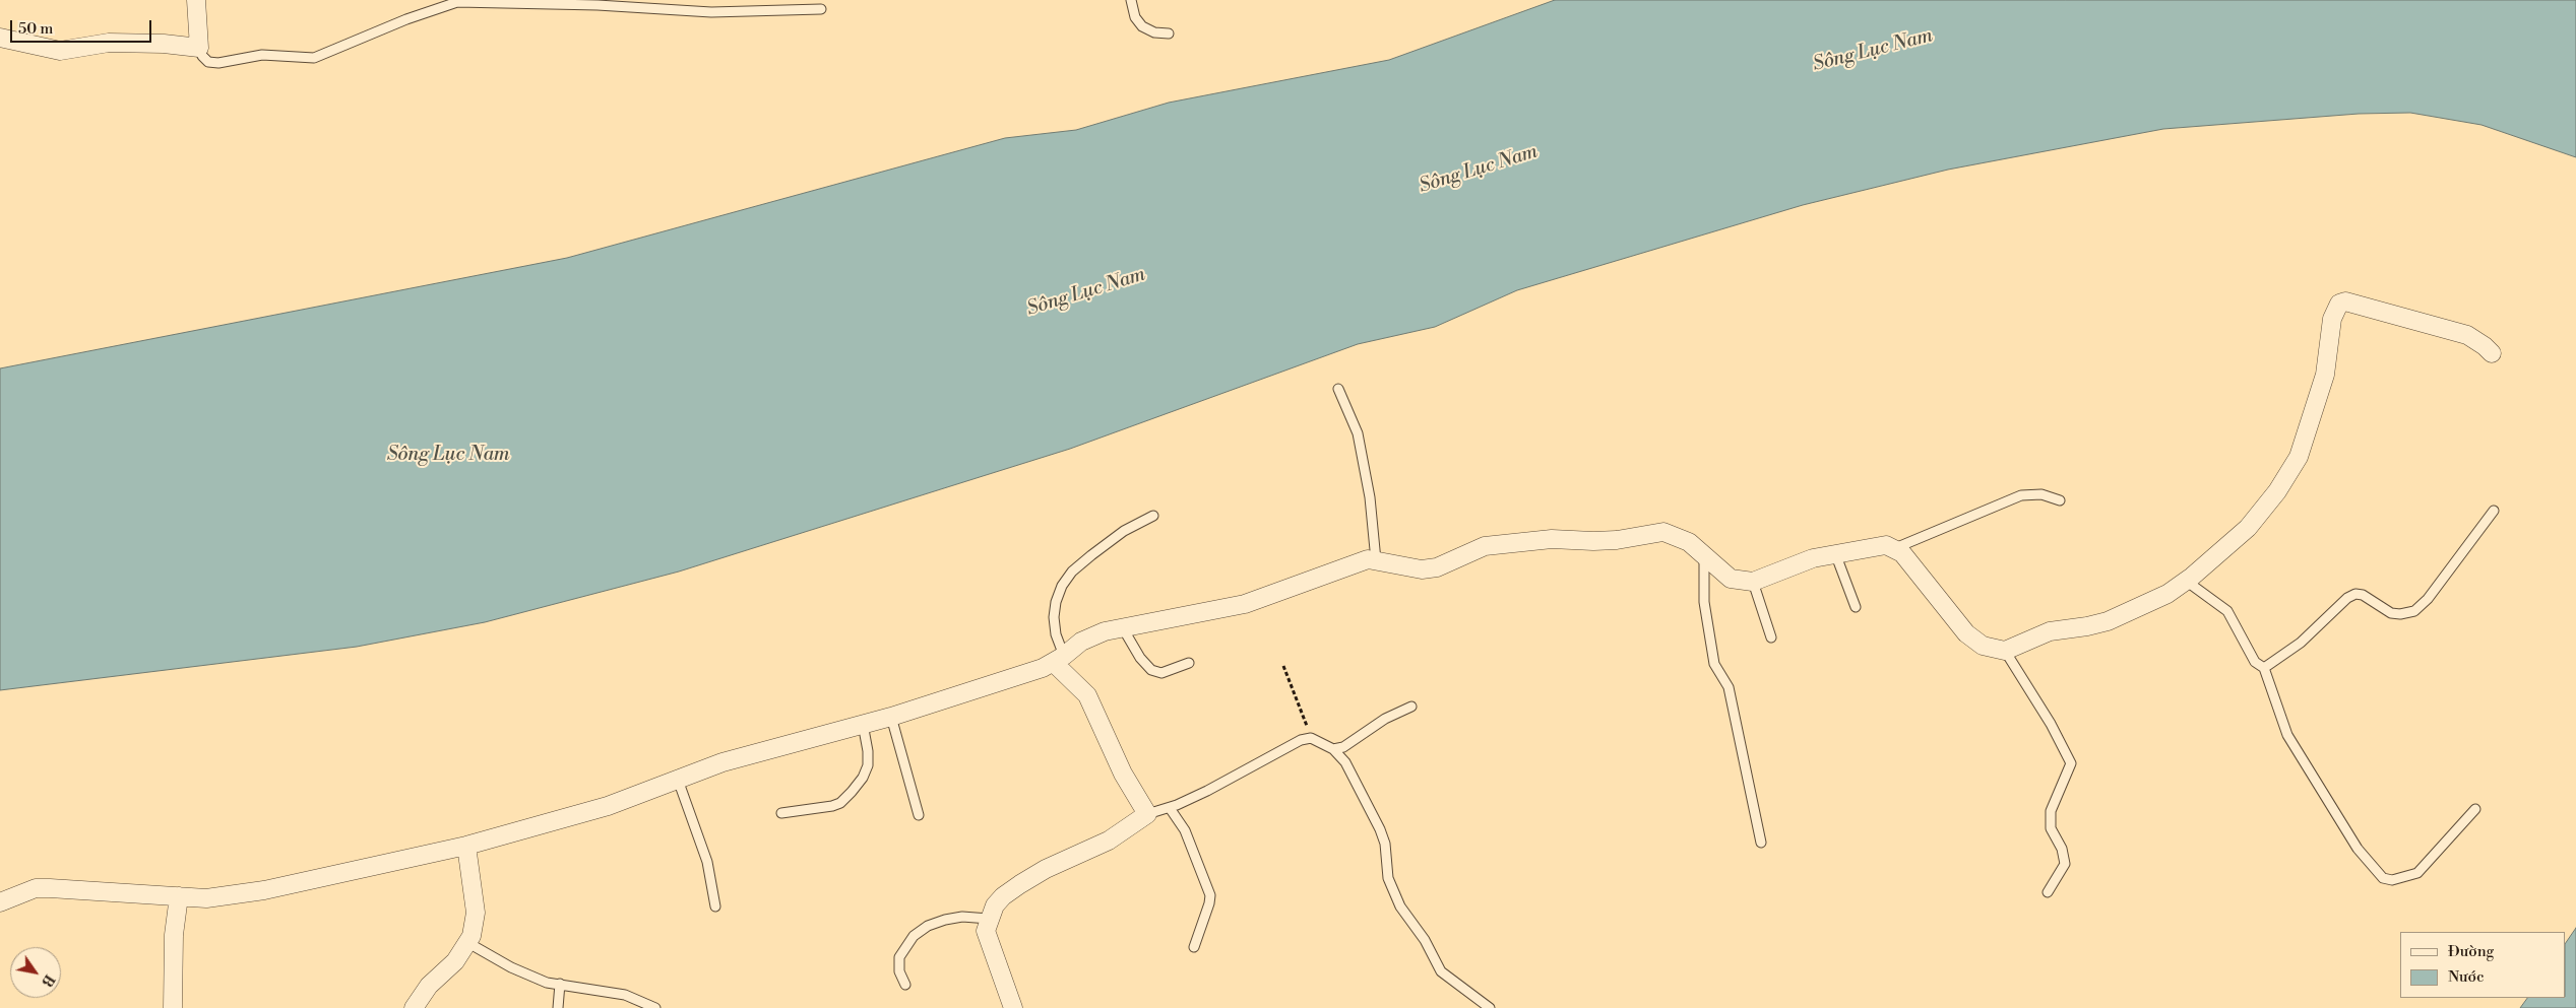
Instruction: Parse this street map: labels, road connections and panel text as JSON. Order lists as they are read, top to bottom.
{
  "water": ["Sông Lục Nam"],
  "legend": ["Đường", "Nước"],
  "scale_bar": "50 m",
  "north": "bottom right"
}
